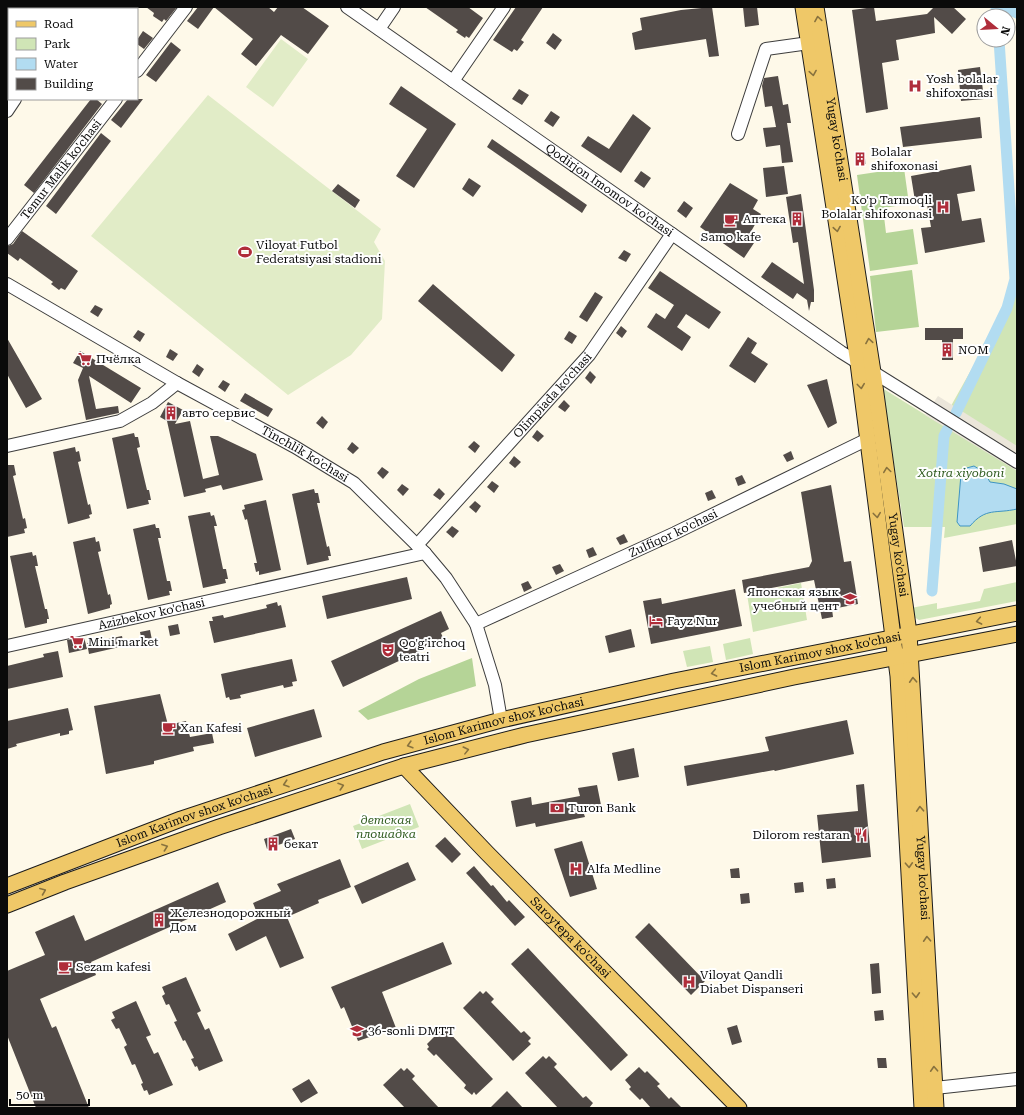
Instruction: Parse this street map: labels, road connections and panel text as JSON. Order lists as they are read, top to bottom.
{
  "streets": {
    "main road": ["Yugay ko'chasi", "Islom Karimov shox ko'chasi", "Saroytepa ko'chasi"],
    "street": [
      "Temur Malik ko'chasi",
      "Qodirjon Imomov ko'chasi",
      "Olimpiada ko'chasi",
      "Tinchlik ko'chasi",
      "Zulfiqor ko'chasi",
      "Azizbekov ko'chasi"
    ]
  },
  "crossings": [
    ["Yugay ko'chasi", "Qodirjon Imomov ko'chasi"],
    ["Yugay ko'chasi", "Zulfiqor ko'chasi"],
    ["Yugay ko'chasi", "Islom Karimov shox ko'chasi"],
    ["Qodirjon Imomov ko'chasi", "Olimpiada ko'chasi"],
    ["Olimpiada ko'chasi", "Tinchlik ko'chasi"],
    ["Olimpiada ko'chasi", "Azizbekov ko'chasi"],
    ["Tinchlik ko'chasi", "Zulfiqor ko'chasi"],
    ["Tinchlik ko'chasi", "Azizbekov ko'chasi"],
    ["Tinchlik ko'chasi", "Islom Karimov shox ko'chasi"],
    ["Islom Karimov shox ko'chasi", "Saroytepa ko'chasi"]
  ],
  "parks": ["Xotira xiyoboni", "детская плошадка"],
  "places": {
    "hospital": [
      "Yosh bolalar shifoxonasi",
      "Ko'p Tarmoqli Bolalar shifoxonasi",
      "Alfa Medline",
      "Viloyat Qandli Diabet Dispanseri"
    ],
    "building": [
      "Bolalar shifoxonasi",
      "Аптека",
      "NOM",
      "авто сервис",
      "бекат",
      "Железнодорожный Дом"
    ],
    "cafe": ["Samo kafe", "Xan Kafesi", "Sezam kafesi"],
    "sports": ["Viloyat Futbol Federatsiyasi stadioni"],
    "supermarket": ["Пчёлка", "Mini market"],
    "school or university": ["Японская язык учебный цент", "36-sonli DMTT"],
    "hotel": ["Fayz Nur"],
    "theatre": ["Qo'g'irchoq teatri"],
    "bank": ["Turon Bank"],
    "restaurant": ["Dilorom restaran"]
  },
  "legend": [
    "Road",
    "Park",
    "Water",
    "Building"
  ],
  "scale_bar": "50 m",
  "north": "right"
}
